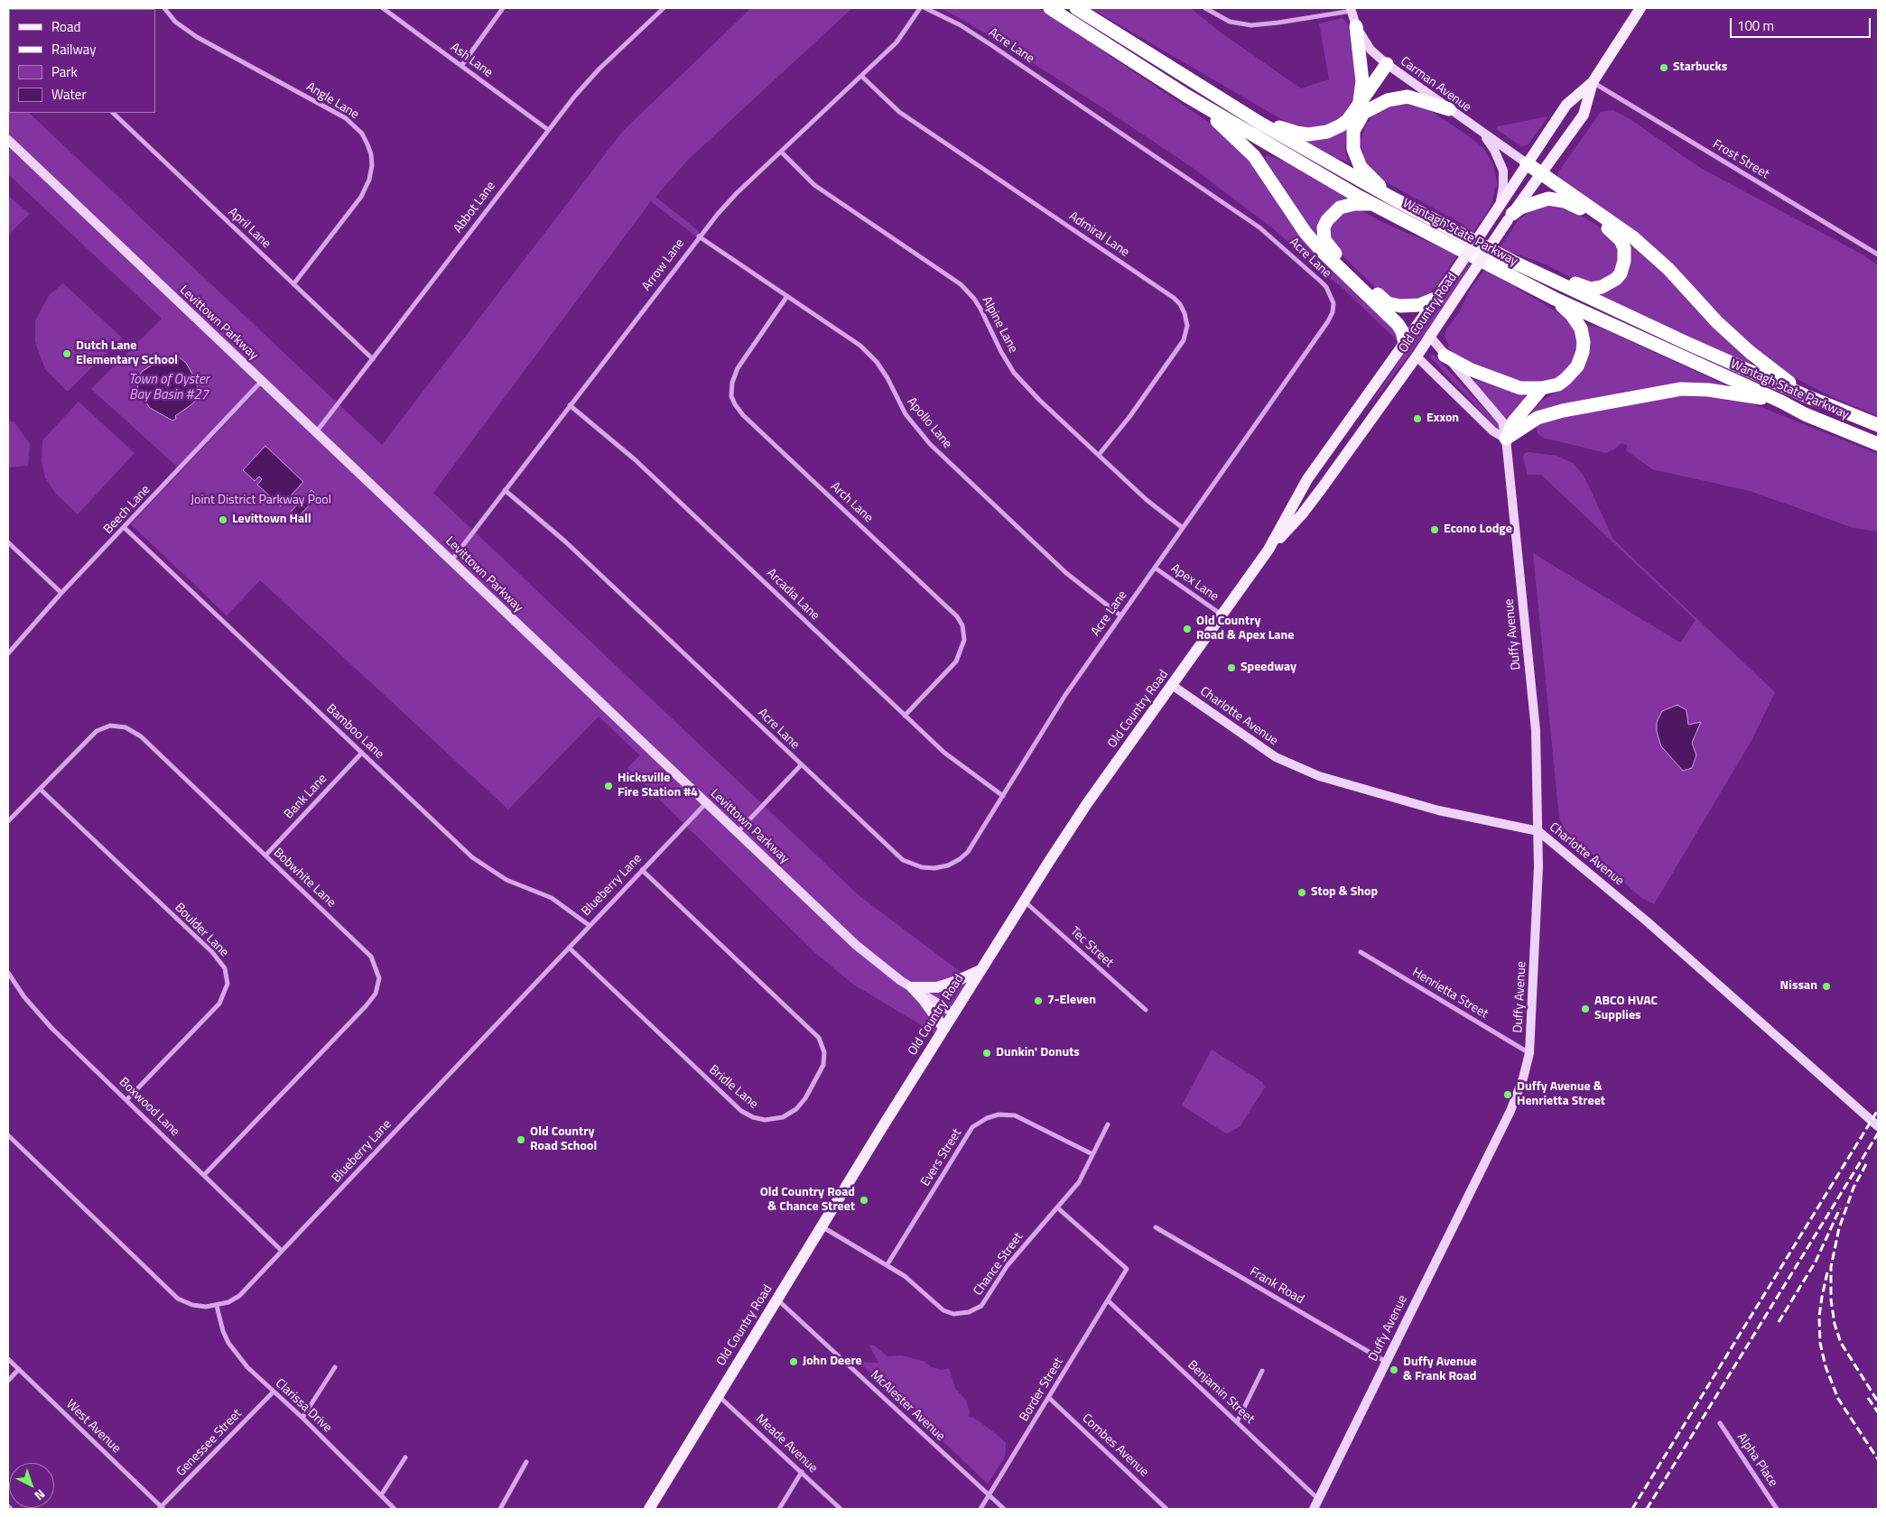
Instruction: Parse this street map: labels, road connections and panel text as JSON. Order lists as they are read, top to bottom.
{
  "streets": {
    "highway": ["Wantagh State Parkway"],
    "main road": ["Old Country Road"],
    "street": [
      "Acre Lane",
      "Ash Lane",
      "Carman Avenue",
      "Angle Lane",
      "Frost Street",
      "Abbot Lane",
      "April Lane",
      "Admiral Lane",
      "Arrow Lane",
      "Levittown Parkway",
      "Alpine Lane",
      "Apollo Lane",
      "Arch Lane",
      "Beech Lane",
      "Apex Lane",
      "Arcadia Lane",
      "Duffy Avenue",
      "Charlotte Avenue",
      "Bamboo Lane",
      "Bank Lane",
      "Bobwhite Lane",
      "Blueberry Lane",
      "Boulder Lane",
      "Tec Street",
      "Henrietta Street",
      "Bridle Lane",
      "Boxwood Lane",
      "Evers Street",
      "Chance Street",
      "Frank Road",
      "Border Street",
      "Benjamin Street",
      "Clarissa Drive",
      "McAlester Avenue",
      "West Avenue",
      "Genessee Street",
      "Meade Avenue",
      "Combes Avenue",
      "Alpha Place"
    ]
  },
  "crossings": [
    ["Acre Lane", "Arrow Lane"],
    ["Acre Lane", "Alpine Lane"],
    ["Acre Lane", "Apollo Lane"],
    ["Acre Lane", "Apex Lane"],
    ["Acre Lane", "Arcadia Lane"],
    ["Ash Lane", "Abbot Lane"],
    ["Carman Avenue", "Old Country Road"],
    ["Angle Lane", "April Lane"],
    ["Frost Street", "Old Country Road"],
    ["Abbot Lane", "April Lane"],
    ["Abbot Lane", "Levittown Parkway"],
    ["Admiral Lane", "Arrow Lane"],
    ["Admiral Lane", "Alpine Lane"],
    ["Arrow Lane", "Levittown Parkway"],
    ["Arrow Lane", "Alpine Lane"],
    ["Arrow Lane", "Apollo Lane"],
    ["Arrow Lane", "Arcadia Lane"],
    ["Old Country Road", "Levittown Parkway"],
    ["Old Country Road", "Apex Lane"],
    ["Old Country Road", "Duffy Avenue"],
    ["Old Country Road", "Charlotte Avenue"],
    ["Old Country Road", "Tec Street"],
    ["Old Country Road", "Chance Street"],
    ["Old Country Road", "McAlester Avenue"],
    ["Old Country Road", "Meade Avenue"],
    ["Levittown Parkway", "Beech Lane"],
    ["Levittown Parkway", "Blueberry Lane"],
    ["Apollo Lane", "Arch Lane"],
    ["Arch Lane", "Arcadia Lane"],
    ["Beech Lane", "Bamboo Lane"],
    ["Duffy Avenue", "Charlotte Avenue"],
    ["Duffy Avenue", "Henrietta Street"],
    ["Duffy Avenue", "Frank Road"],
    ["Duffy Avenue", "Benjamin Street"],
    ["Bamboo Lane", "Bank Lane"],
    ["Bamboo Lane", "Blueberry Lane"],
    ["Bank Lane", "Bobwhite Lane"],
    ["Bobwhite Lane", "Boulder Lane"],
    ["Bobwhite Lane", "Boxwood Lane"],
    ["Blueberry Lane", "Bridle Lane"],
    ["Blueberry Lane", "Boxwood Lane"],
    ["Blueberry Lane", "Clarissa Drive"],
    ["Boulder Lane", "Boxwood Lane"],
    ["Evers Street", "Chance Street"],
    ["Chance Street", "Border Street"],
    ["Border Street", "Benjamin Street"],
    ["Border Street", "McAlester Avenue"],
    ["Border Street", "Combes Avenue"],
    ["Clarissa Drive", "Genessee Street"],
    ["West Avenue", "Genessee Street"]
  ],
  "water": ["Town of Oyster Bay Basin #27"],
  "parks": ["Joint District Parkway Pool"],
  "places": [
    "Starbucks",
    "Dutch Lane Elementary School",
    "Exxon",
    "Levittown Hall",
    "Econo Lodge",
    "Old Country Road & Apex Lane",
    "Speedway",
    "Hicksville Fire Station #4",
    "Stop & Shop",
    "Nissan",
    "7-Eleven",
    "ABCO HVAC Supplies",
    "Dunkin' Donuts",
    "Duffy Avenue & Henrietta Street",
    "Old Country Road School",
    "Old Country Road & Chance Street",
    "John Deere",
    "Duffy Avenue & Frank Road"
  ],
  "legend": [
    "Road",
    "Railway",
    "Park",
    "Water"
  ],
  "scale_bar": "100 m",
  "north": "bottom right"
}
